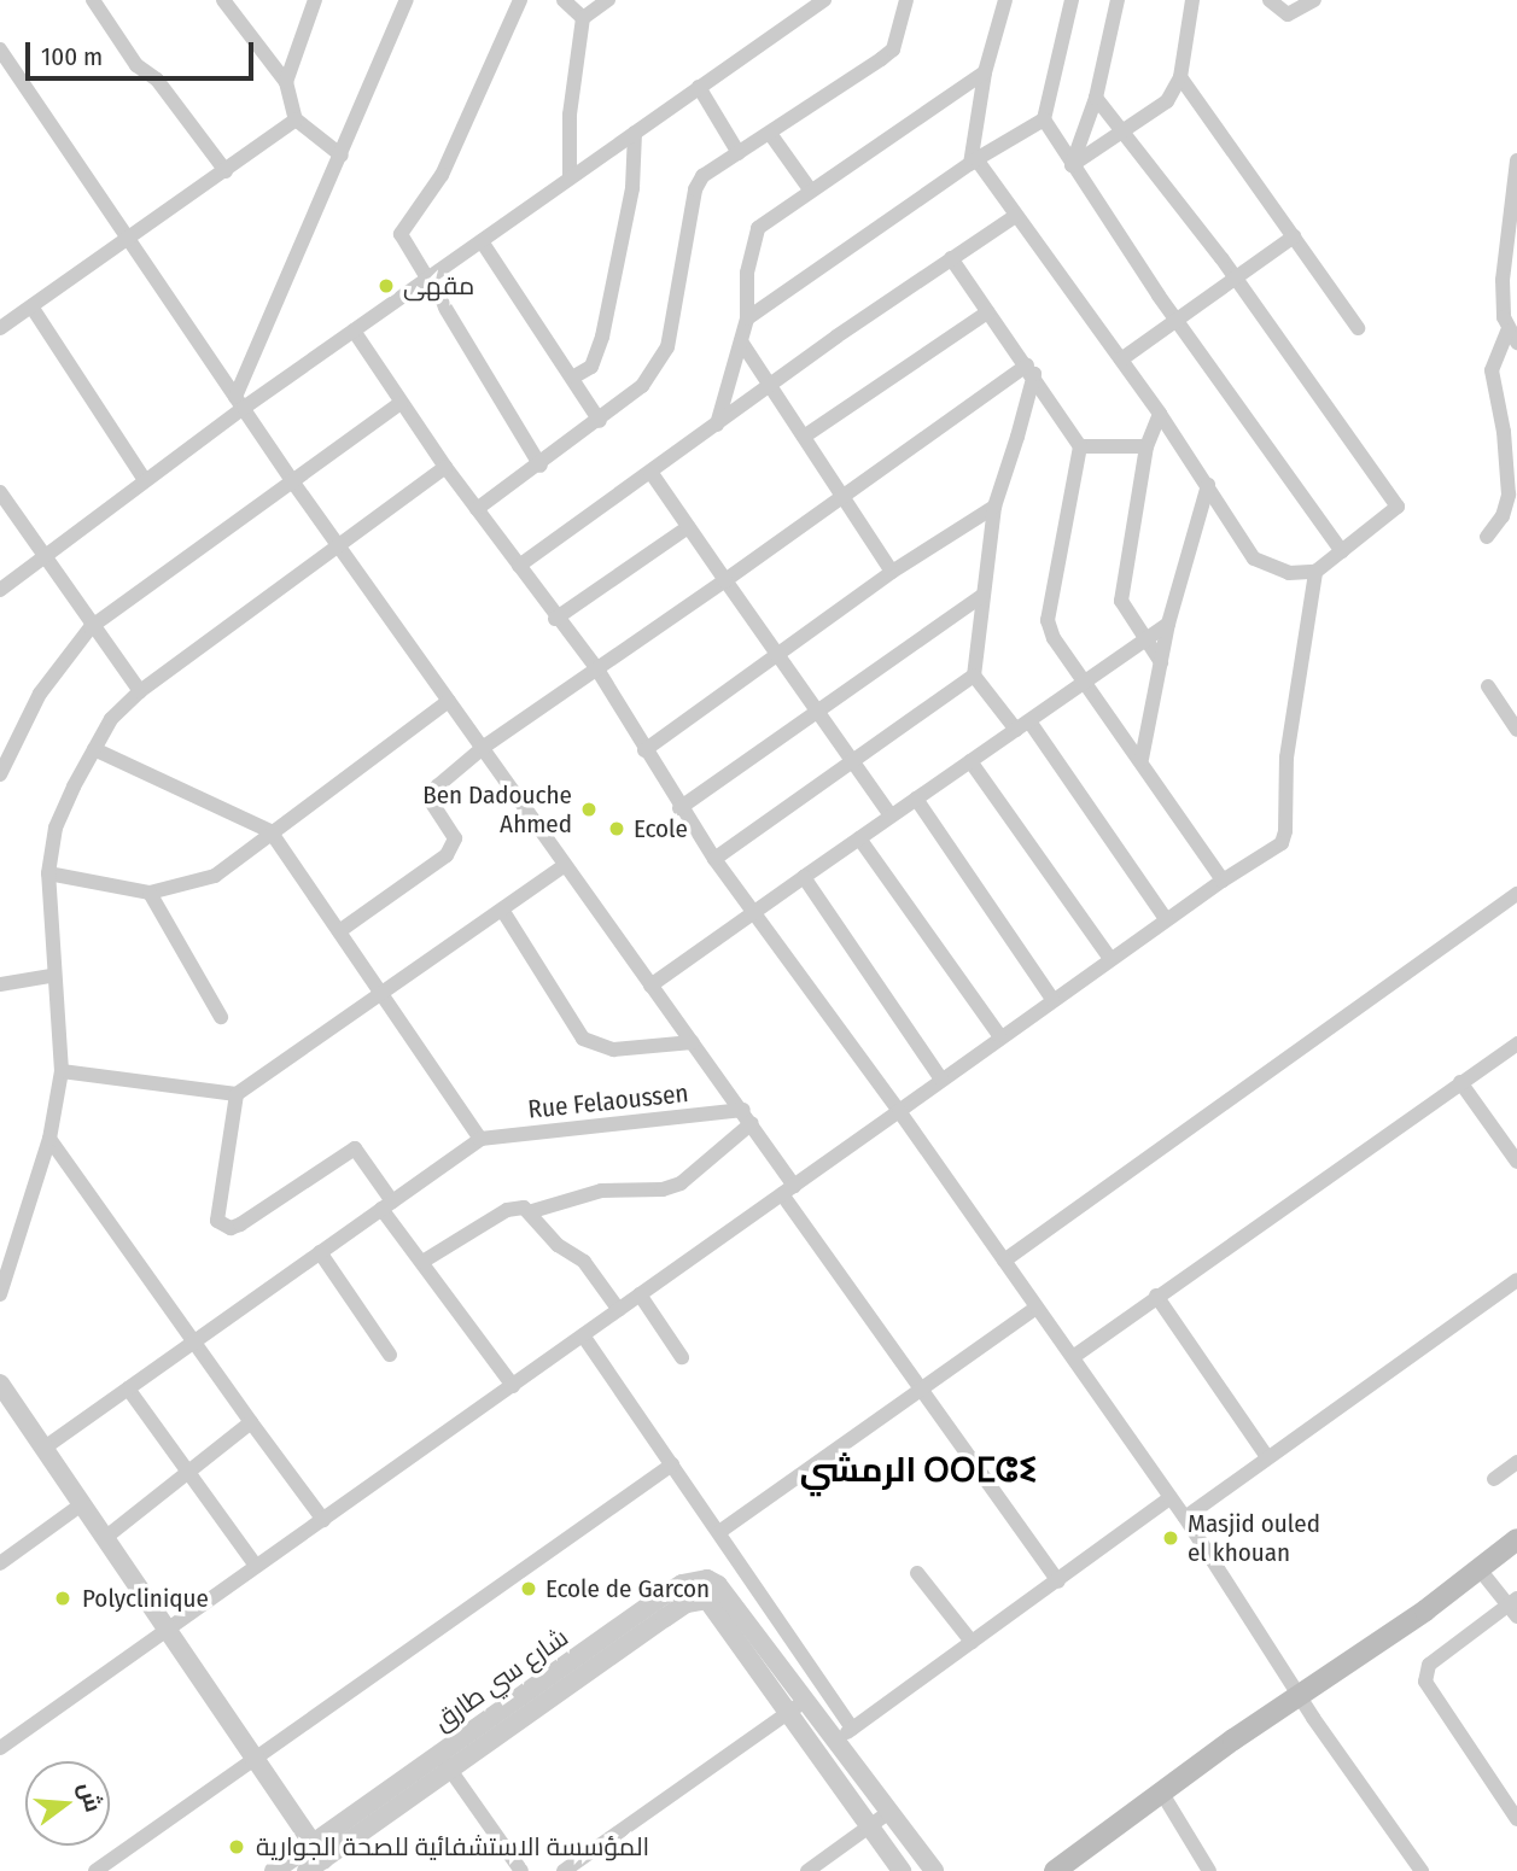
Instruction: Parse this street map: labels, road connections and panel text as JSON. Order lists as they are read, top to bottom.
{
  "streets": {
    "street": ["Rue Felaoussen", "شارع سي طارق"]
  },
  "districts": ["الرمشي ⵔⵔⵎⵛⵉ"],
  "places": [
    "مقهى",
    "Ben Dadouche Ahmed",
    "Ecole",
    "Masjid ouled el khouan",
    "Ecole de Garcon",
    "Polyclinique",
    "المؤسسة الاستشفائية للصحة الجوارية"
  ],
  "scale_bar": "100 m",
  "north": "right"
}
